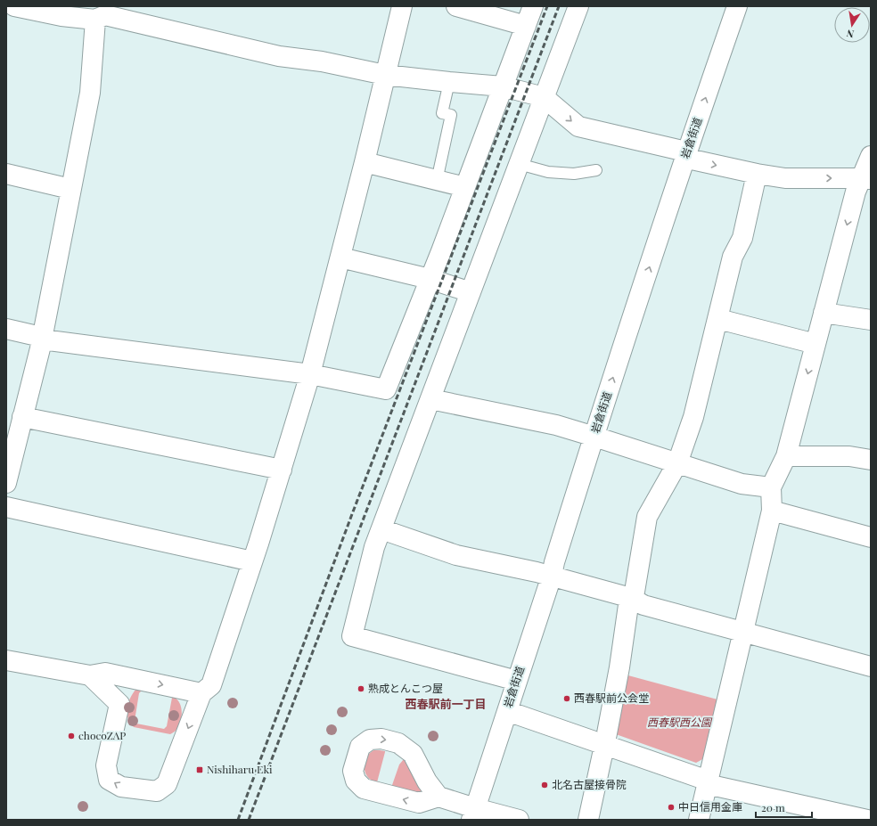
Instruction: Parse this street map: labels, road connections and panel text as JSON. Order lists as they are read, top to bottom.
{
  "streets": {
    "street": ["岩倉街道"]
  },
  "districts": ["西春駅前一丁目"],
  "parks": ["西春駅西公園"],
  "places": {
    "other": [
      "熟成とんこつ屋",
      "西春駅前公会堂",
      "chocoZAP",
      "北名古屋接骨院",
      "中日信用金庫"
    ],
    "transit": ["Nishiharu Eki"]
  },
  "scale_bar": "20 m",
  "north": "bottom"
}
